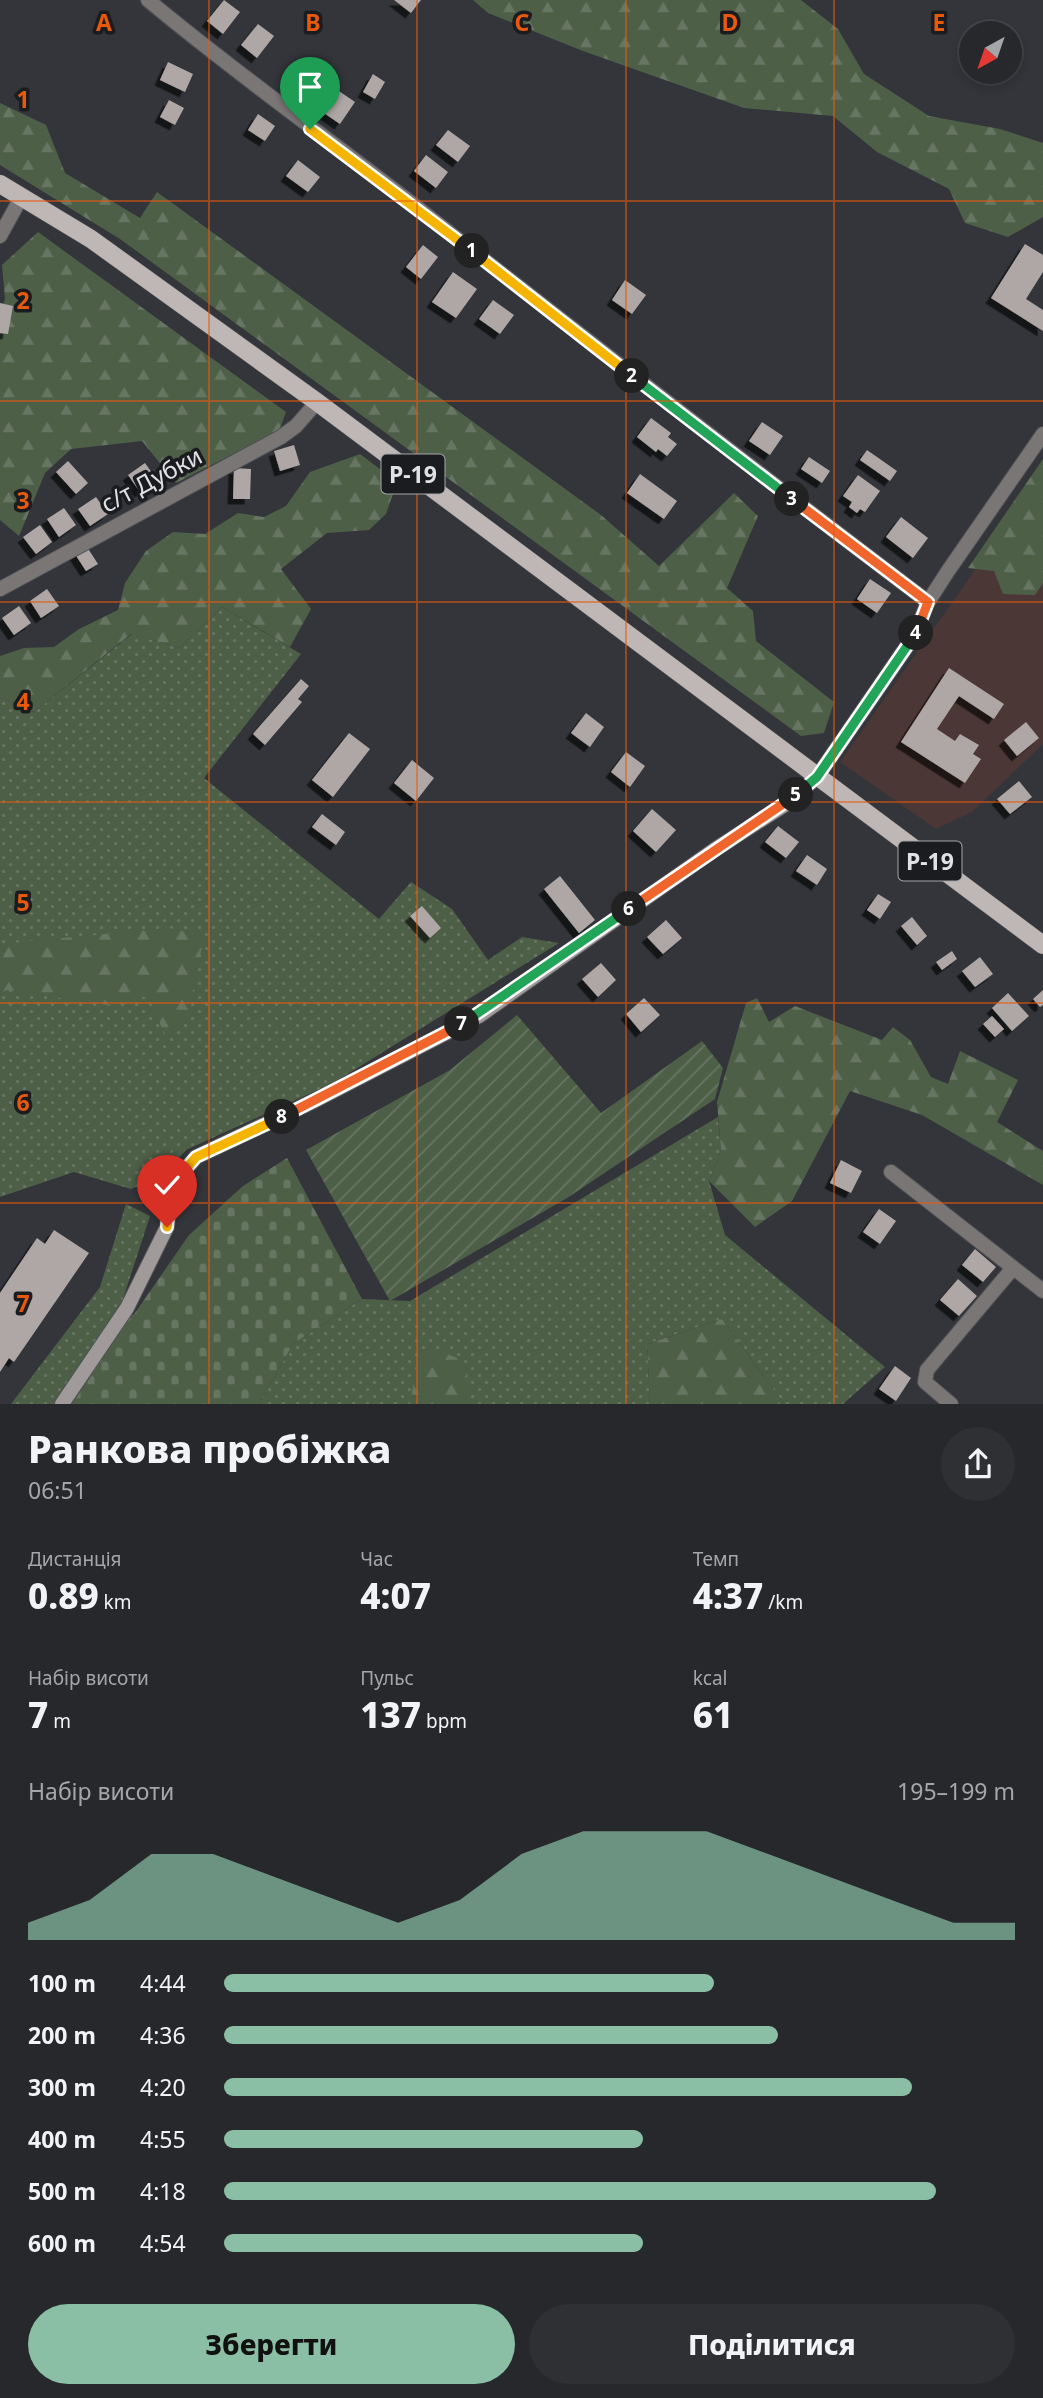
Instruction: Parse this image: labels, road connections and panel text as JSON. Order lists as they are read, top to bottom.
{
  "streets": {
    "main road": ["Р-19"],
    "street": ["с/т Дубки"]
  },
  "crossings": [
    ["Р-19", "с/т Дубки"]
  ],
  "north": "bottom left",
  "page": {
    "pins": [
      "1",
      "2",
      "3",
      "4",
      "5",
      "6",
      "7",
      "8"
    ],
    "heading": ["Ранкова пробіжка", "06:51"],
    "stats": [
      ["Дистанція", "0.89 km"],
      ["Час", "4:07"],
      ["Темп", "4:37 /km"],
      ["Набір висоти", "7 m"],
      ["Пульс", "137 bpm"],
      ["kcal", "61"]
    ],
    "chart": ["Набір висоти", "195–199 m"],
    "list": [
      {
        "name": "100 m",
        "note": "4:44"
      },
      {
        "name": "200 m",
        "note": "4:36"
      },
      {
        "name": "300 m",
        "note": "4:20"
      },
      {
        "name": "400 m",
        "note": "4:55"
      },
      {
        "name": "500 m",
        "note": "4:18"
      },
      {
        "name": "600 m",
        "note": "4:54"
      }
    ],
    "buttons": ["Зберегти", "Поділитися"]
  },
  "grid": {
    "columns": [
      "A",
      "B",
      "C",
      "D",
      "E"
    ],
    "rows": [
      "1",
      "2",
      "3",
      "4",
      "5",
      "6",
      "7"
    ]
  }
}
